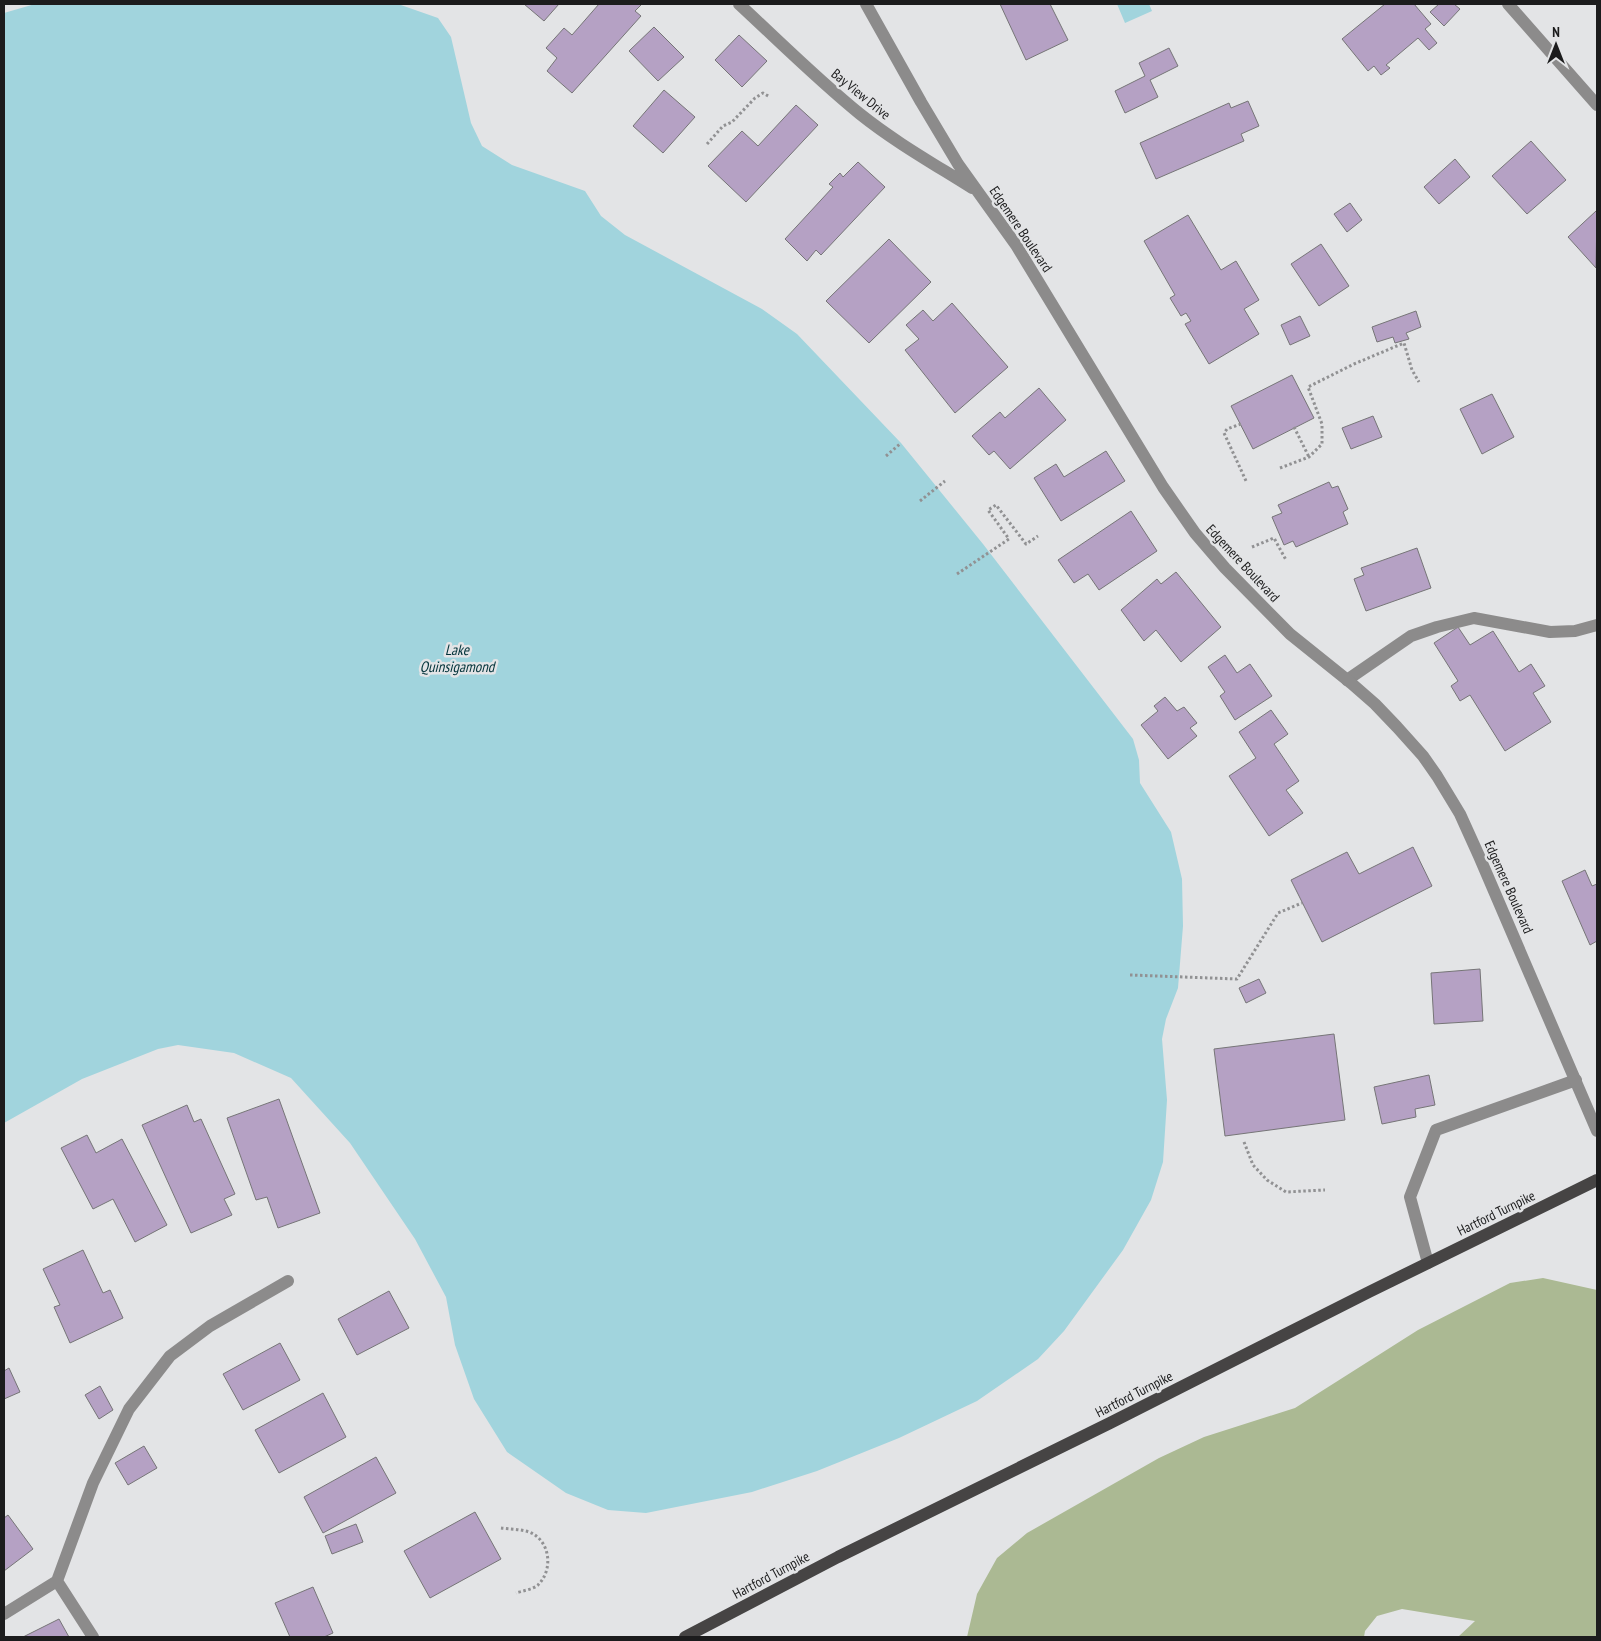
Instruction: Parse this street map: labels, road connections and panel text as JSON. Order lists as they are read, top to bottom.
{
  "streets": {
    "main road": ["Hartford Turnpike"],
    "street": ["Bay View Drive", "Edgemere Boulevard"]
  },
  "crossings": [
    ["Bay View Drive", "Edgemere Boulevard"]
  ],
  "water": ["Lake Quinsigamond"],
  "north": "top"
}
